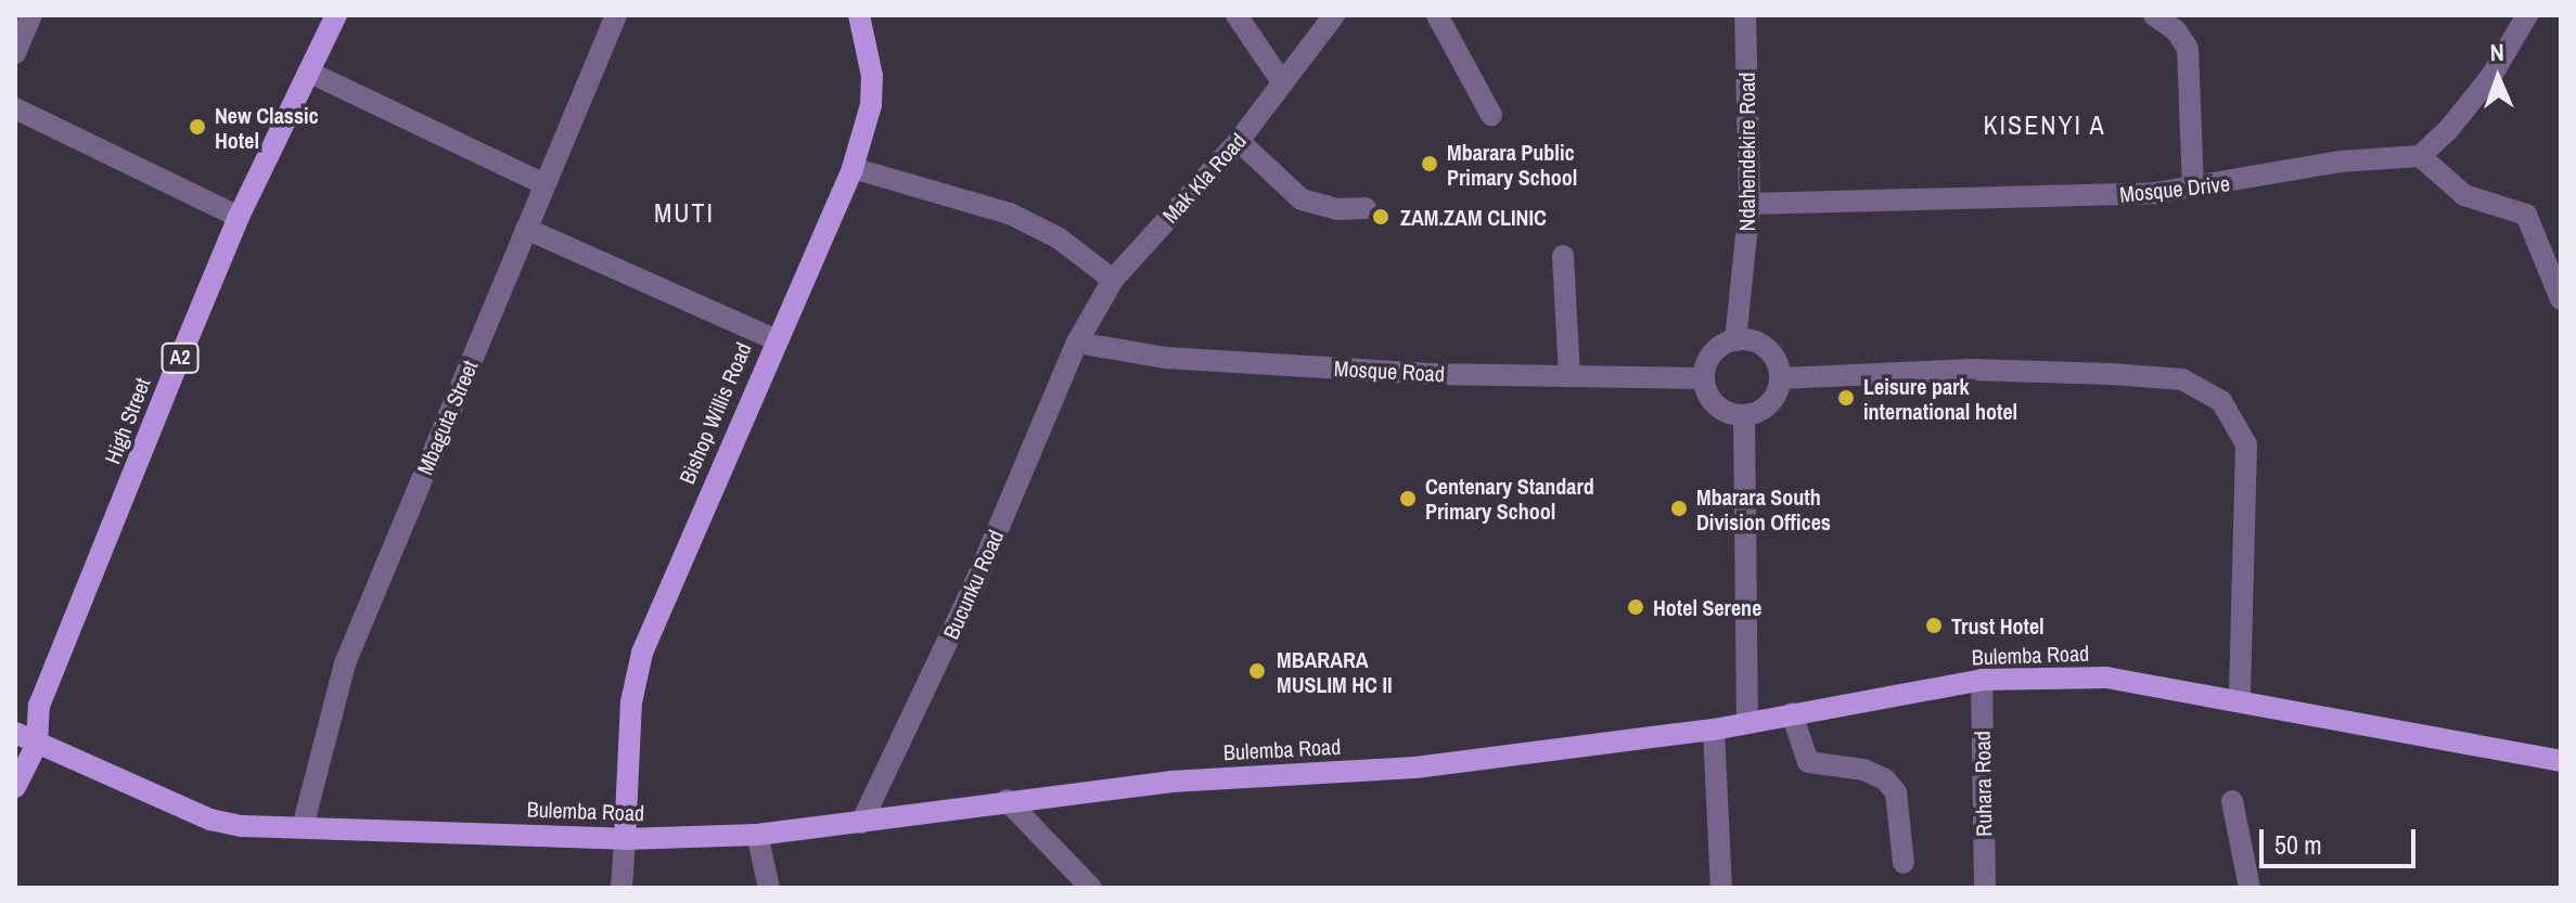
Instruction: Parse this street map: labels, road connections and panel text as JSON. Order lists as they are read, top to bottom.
{
  "streets": {
    "main road": [
      "A2",
      "Bishop Willis Road",
      "High Street",
      "Bulemba Road"
    ],
    "street": [
      "Ndahendekire Road",
      "Mak Kla Road",
      "Mosque Drive",
      "Mosque Road",
      "Mbaguta Street",
      "Bucunku Road",
      "Ruhara Road"
    ]
  },
  "crossings": [
    ["Ndahendekire Road", "Mosque Drive"],
    ["Ndahendekire Road", "Mosque Road"],
    ["Mak Kla Road", "Mosque Road"],
    ["Mak Kla Road", "Bucunku Road"],
    ["Mosque Road", "Bucunku Road"],
    ["Bishop Willis Road", "Bulemba Road"],
    ["Mbaguta Street", "Bulemba Road"],
    ["High Street", "Bulemba Road"],
    ["Bucunku Road", "Bulemba Road"],
    ["Bulemba Road", "Ruhara Road"]
  ],
  "districts": ["KISENYI A", "MUTI"],
  "places": [
    "New Classic Hotel",
    "Mbarara Public Primary School",
    "ZAM.ZAM CLINIC",
    "Leisure park international hotel",
    "Centenary Standard Primary School",
    "Mbarara South Division Offices",
    "Hotel Serene",
    "Trust Hotel",
    "MBARARA MUSLIM HC II"
  ],
  "scale_bar": "50 m",
  "north": "top"
}
